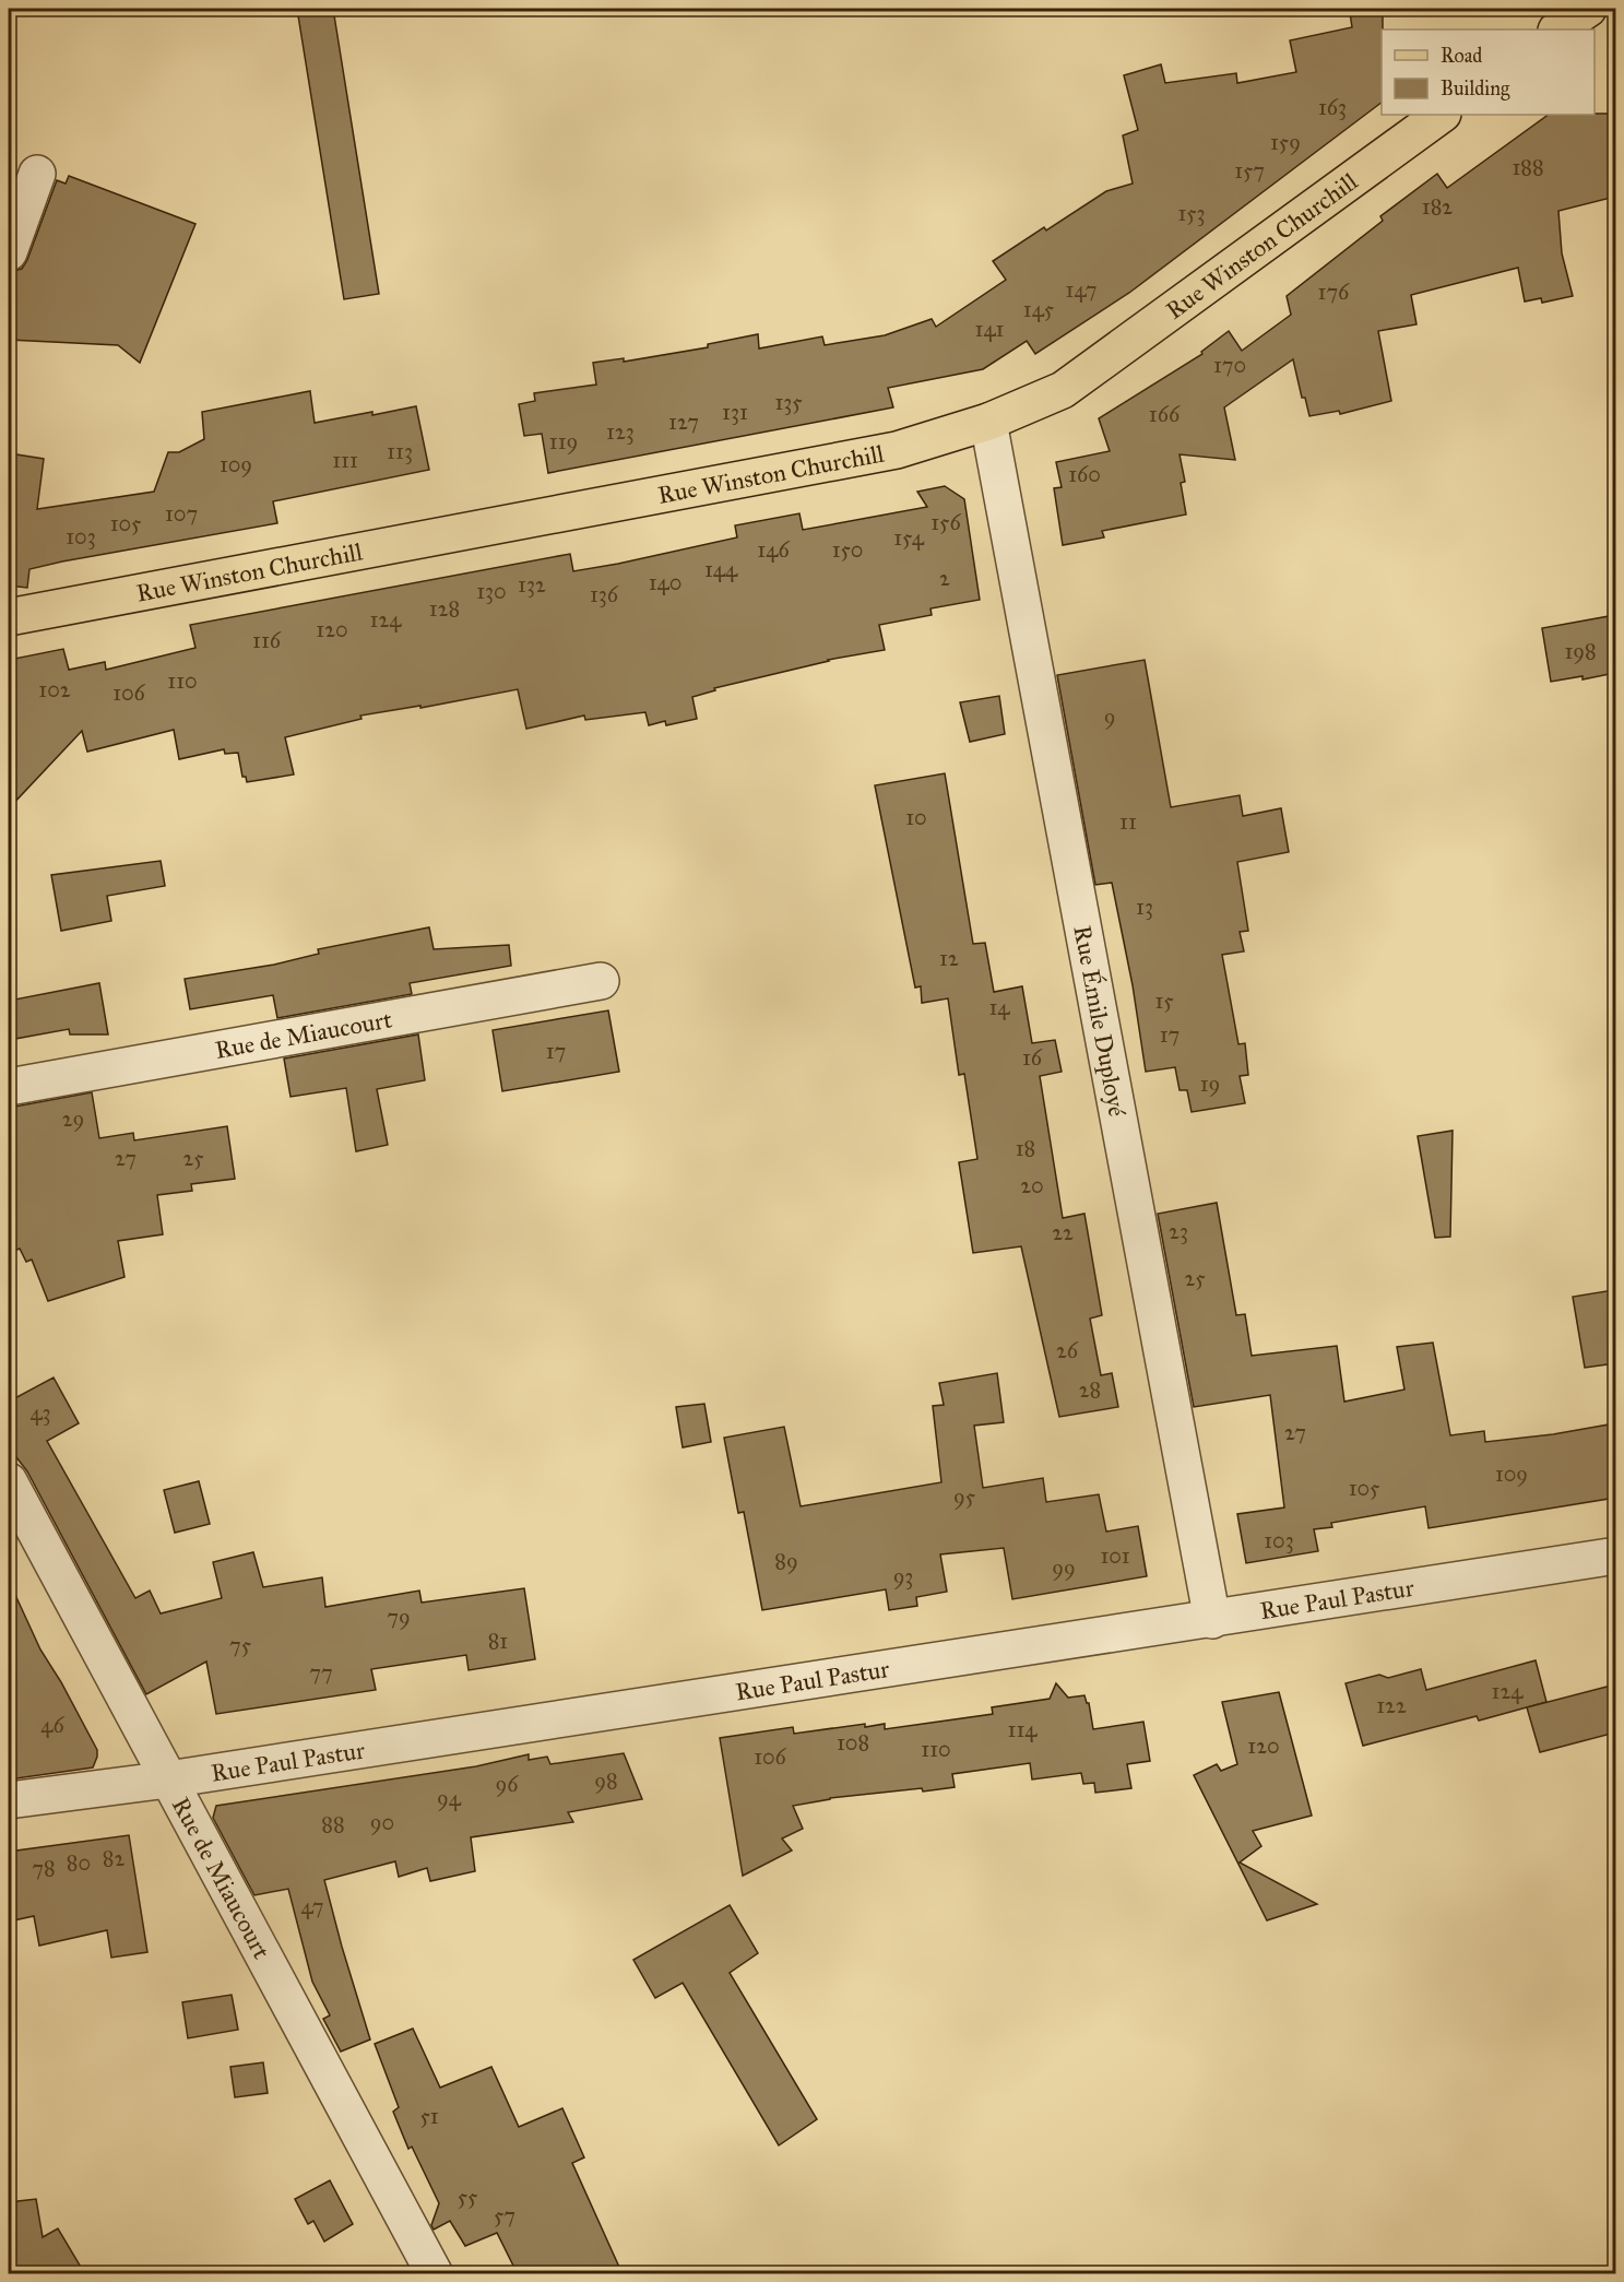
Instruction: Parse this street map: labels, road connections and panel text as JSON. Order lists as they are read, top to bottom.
{
  "streets": {
    "main road": ["Rue Winston Churchill"],
    "street": ["Rue Émile Duployé", "Rue de Miaucourt", "Rue Paul Pastur"]
  },
  "crossings": [
    ["Rue Winston Churchill", "Rue Émile Duployé"],
    ["Rue Émile Duployé", "Rue Paul Pastur"],
    ["Rue de Miaucourt", "Rue Paul Pastur"]
  ],
  "house_numbers": [
    "163",
    "159",
    "188",
    "157",
    "182",
    "153",
    "147",
    "176",
    "145",
    "141",
    "170",
    "135",
    "131",
    "166",
    "127",
    "123",
    "119",
    "113",
    "111",
    "109",
    "160",
    "107",
    "156",
    "105",
    "103",
    "154",
    "146",
    "150",
    "144",
    "2",
    "140",
    "132",
    "130",
    "136",
    "128",
    "124",
    "120",
    "116",
    "198",
    "110",
    "102",
    "106",
    "9",
    "10",
    "11",
    "13",
    "12",
    "15",
    "14",
    "17",
    "17",
    "16",
    "19",
    "29",
    "18",
    "27",
    "25",
    "20",
    "23",
    "22",
    "25",
    "26",
    "28",
    "43",
    "27",
    "109",
    "105",
    "95",
    "103",
    "101",
    "89",
    "99",
    "93",
    "79",
    "81",
    "75",
    "77",
    "124",
    "122",
    "46",
    "114",
    "108",
    "120",
    "110",
    "106",
    "98",
    "96",
    "94",
    "90",
    "88",
    "82",
    "80",
    "78",
    "47",
    "51",
    "55",
    "57"
  ],
  "legend": ["Road", "Building"]
}
